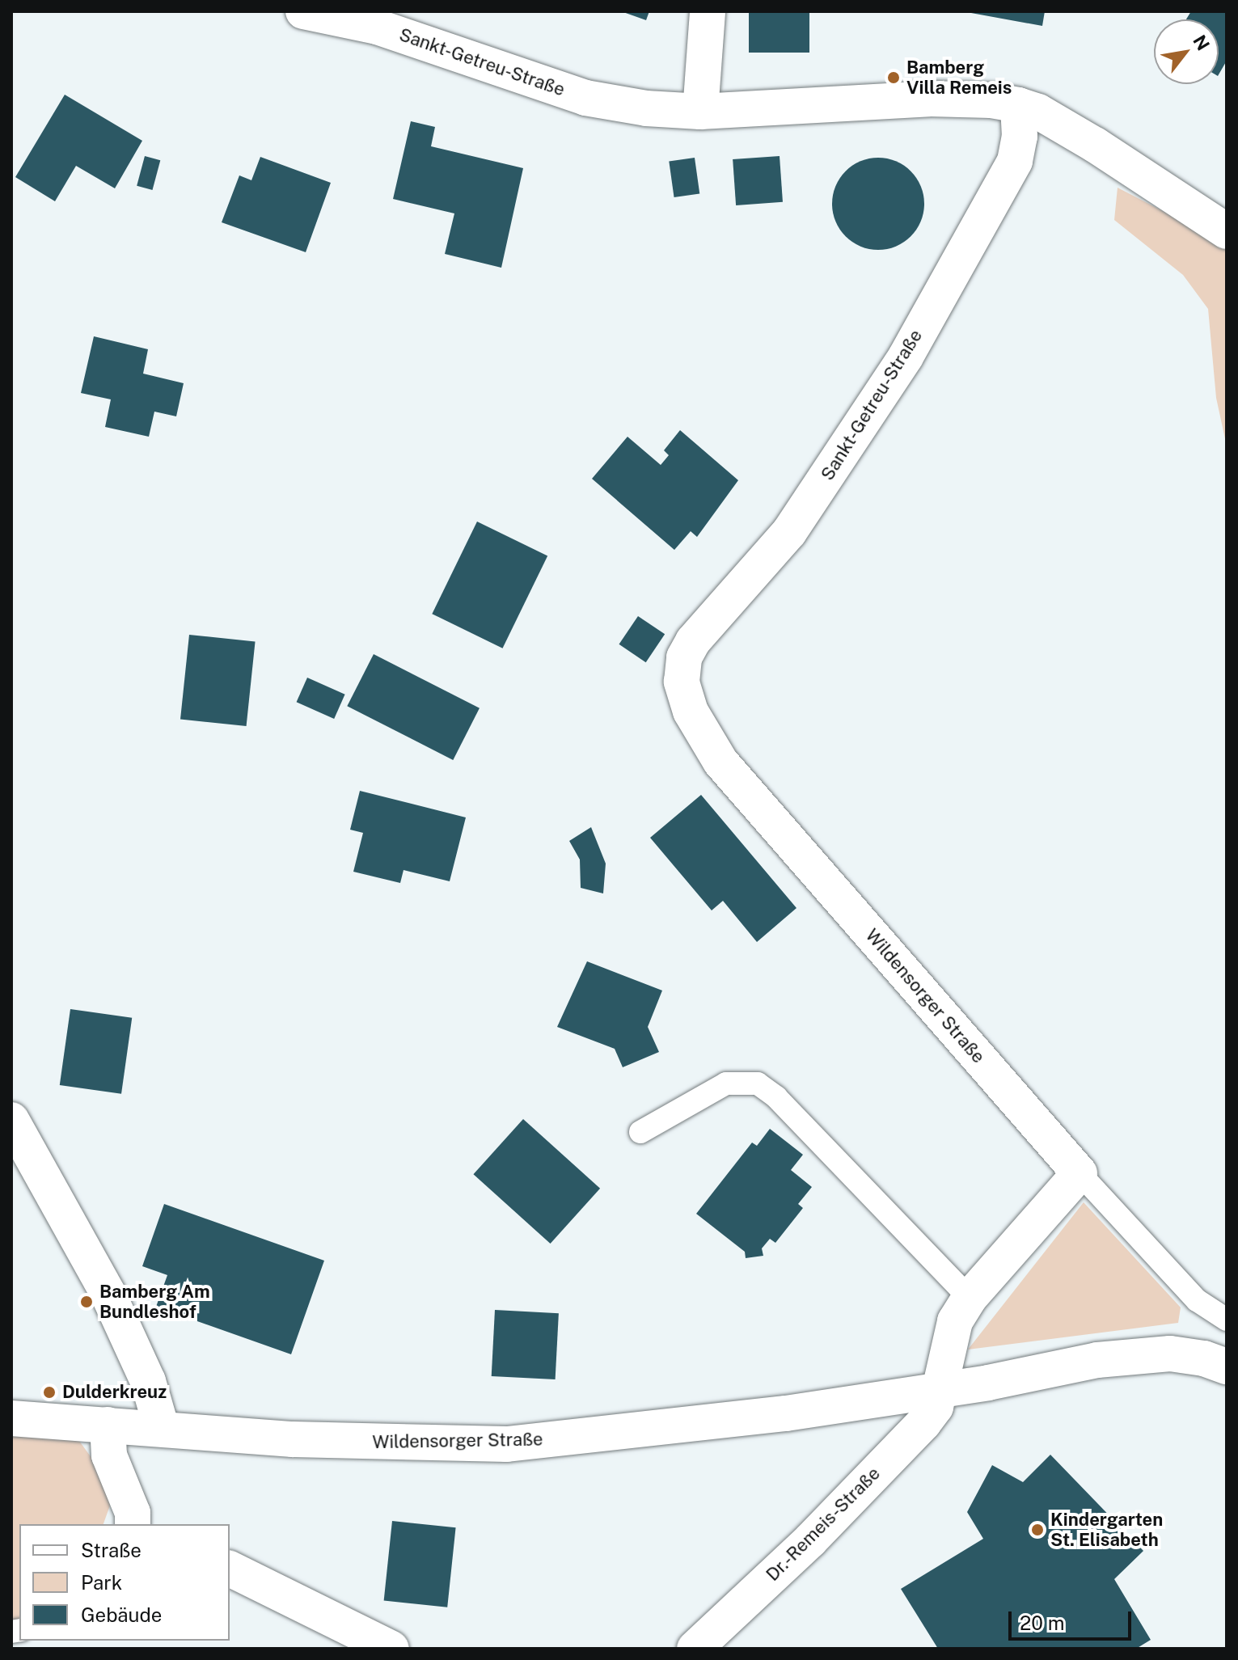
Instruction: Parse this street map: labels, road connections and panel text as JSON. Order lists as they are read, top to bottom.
{
  "streets": {
    "street": ["Sankt-Getreu-Straße", "Wildensorger Straße", "Dr.-Remeis-Straße"]
  },
  "crossings": [
    ["Sankt-Getreu-Straße", "Wildensorger Straße"],
    ["Wildensorger Straße", "Dr.-Remeis-Straße"]
  ],
  "places": [
    "Bamberg Villa Remeis",
    "Bamberg Am Bundleshof",
    "Dulderkreuz",
    "Kindergarten St. Elisabeth"
  ],
  "legend": ["Straße", "Park", "Gebäude"],
  "scale_bar": "20 m",
  "north": "top right"
}
